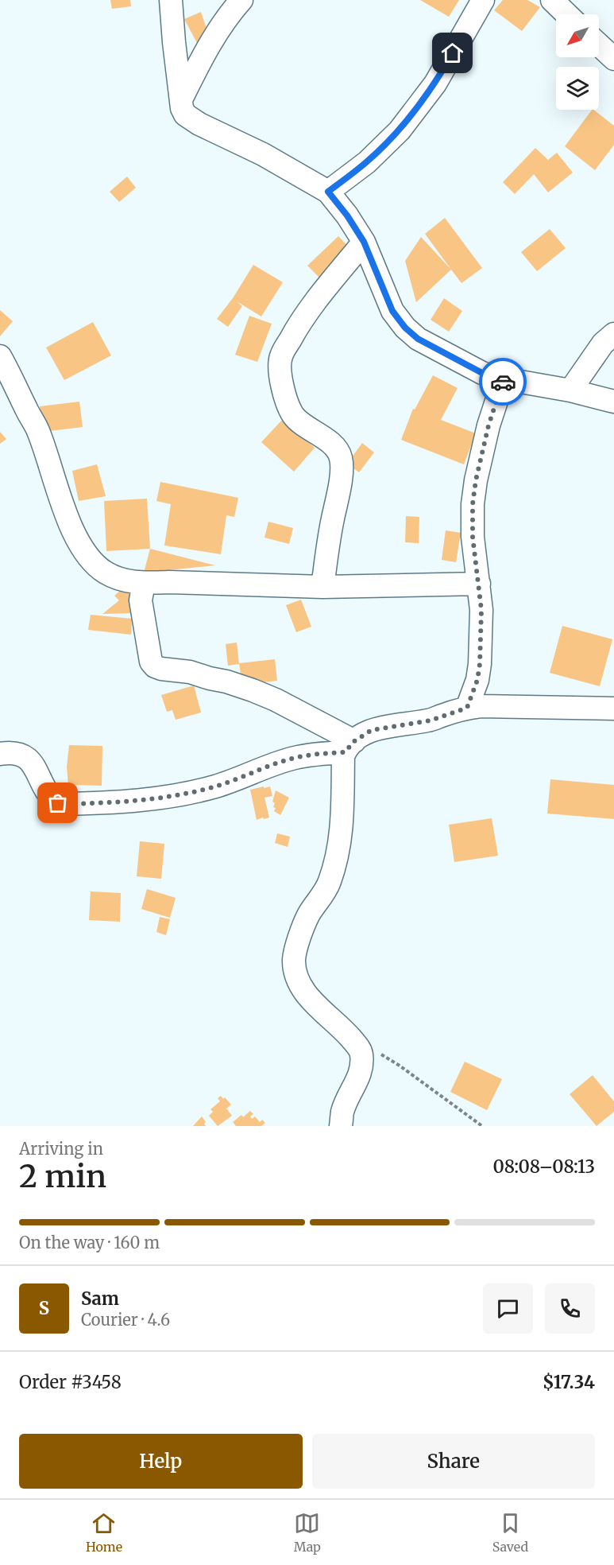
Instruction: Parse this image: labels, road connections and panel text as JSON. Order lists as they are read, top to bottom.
{
  "north": "bottom left",
  "page": {
    "heading": ["2 min", "Arriving in", "08:08–08:13"],
    "panel": [
      "Sam",
      "Courier · 4.6",
      "Order #3458",
      "$17.34"
    ],
    "bar": "On the way · 160 m",
    "round": "S",
    "buttons": ["Help", "Share"],
    "tabs": ["Home", "Map", "Saved"]
  }
}
